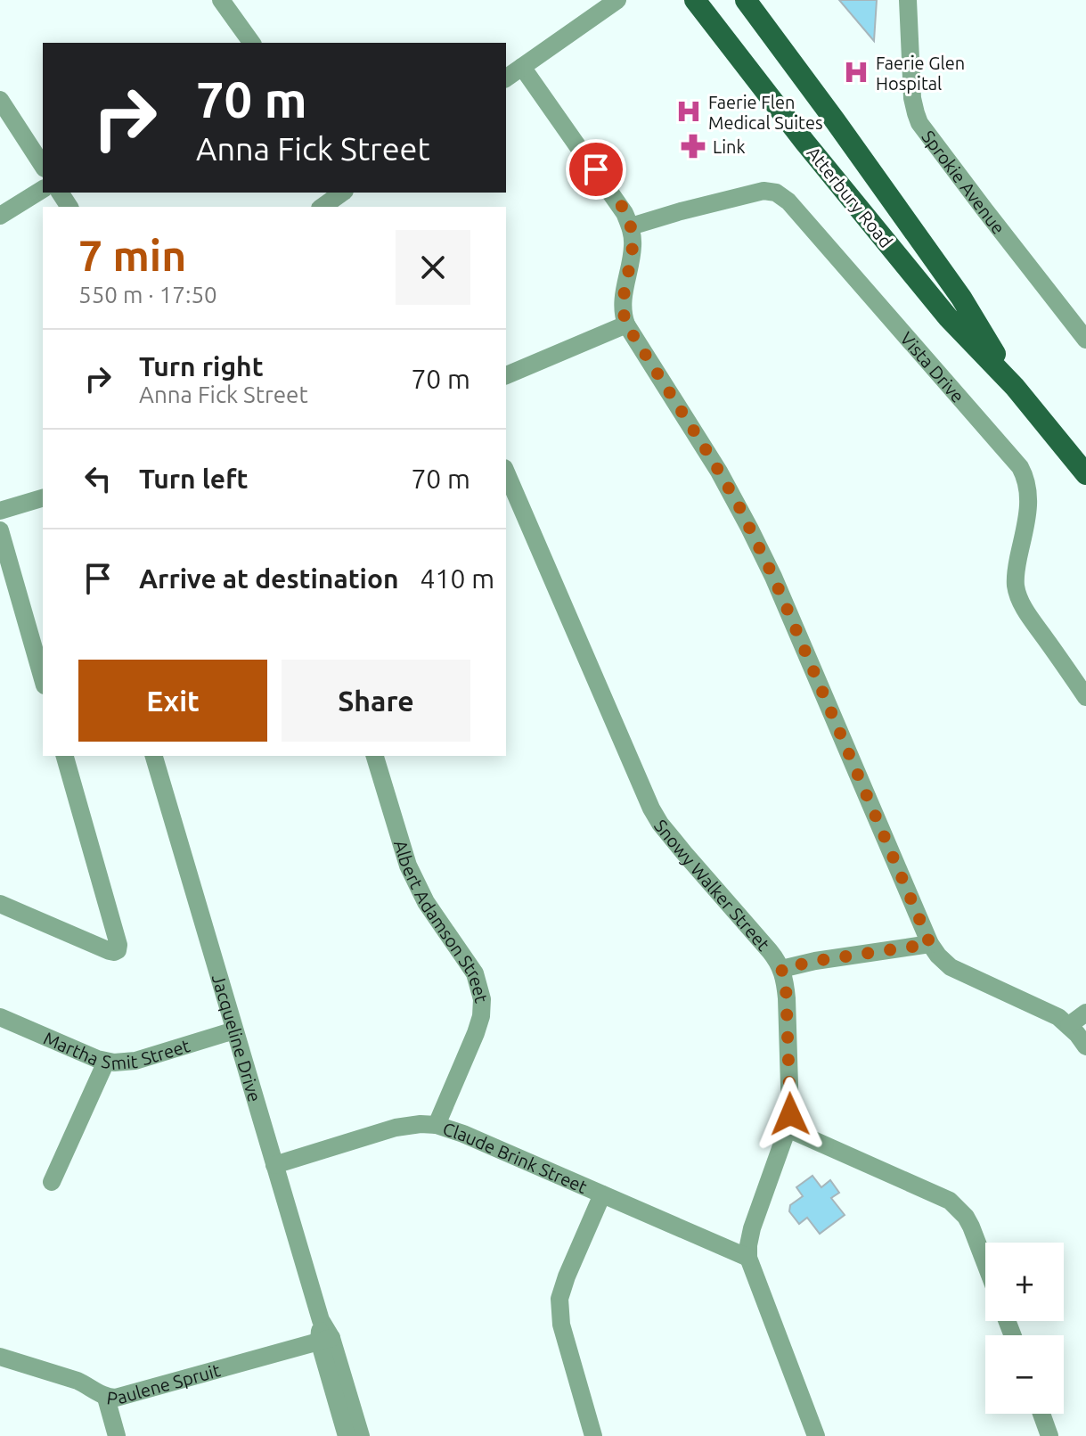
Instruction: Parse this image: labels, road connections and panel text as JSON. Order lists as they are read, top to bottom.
{
  "streets": {
    "main road": ["Atterbury Road"],
    "street": [
      "Sprokie Avenue",
      "Vista Drive",
      "Snowy Walker Street",
      "Albert Adamson Street",
      "Jacqueline Drive",
      "Martha Smit Street",
      "Claude Brink Street",
      "Paulene Spruit"
    ]
  },
  "crossings": [
    ["Snowy Walker Street", "Claude Brink Street"],
    ["Albert Adamson Street", "Claude Brink Street"],
    ["Jacqueline Drive", "Martha Smit Street"],
    ["Jacqueline Drive", "Claude Brink Street"],
    ["Jacqueline Drive", "Paulene Spruit"]
  ],
  "places": {
    "hospital": ["Faerie Glen Hospital", "Faerie Flen Medical Suites"],
    "pharmacy": ["Link"]
  },
  "page": {
    "turn": ["70 m", "Anna Fick Street"],
    "heading": ["7 min", "550 m · 17:50"],
    "list": [
      {
        "name": "Turn right",
        "note": "Anna Fick Street",
        "value": "70 m"
      },
      {
        "name": "Turn left",
        "value": "70 m"
      },
      {
        "name": "Arrive at destination",
        "value": "410 m"
      }
    ],
    "buttons": ["Exit", "Share"],
    "map_buttons": ["+", "−"]
  }
}
